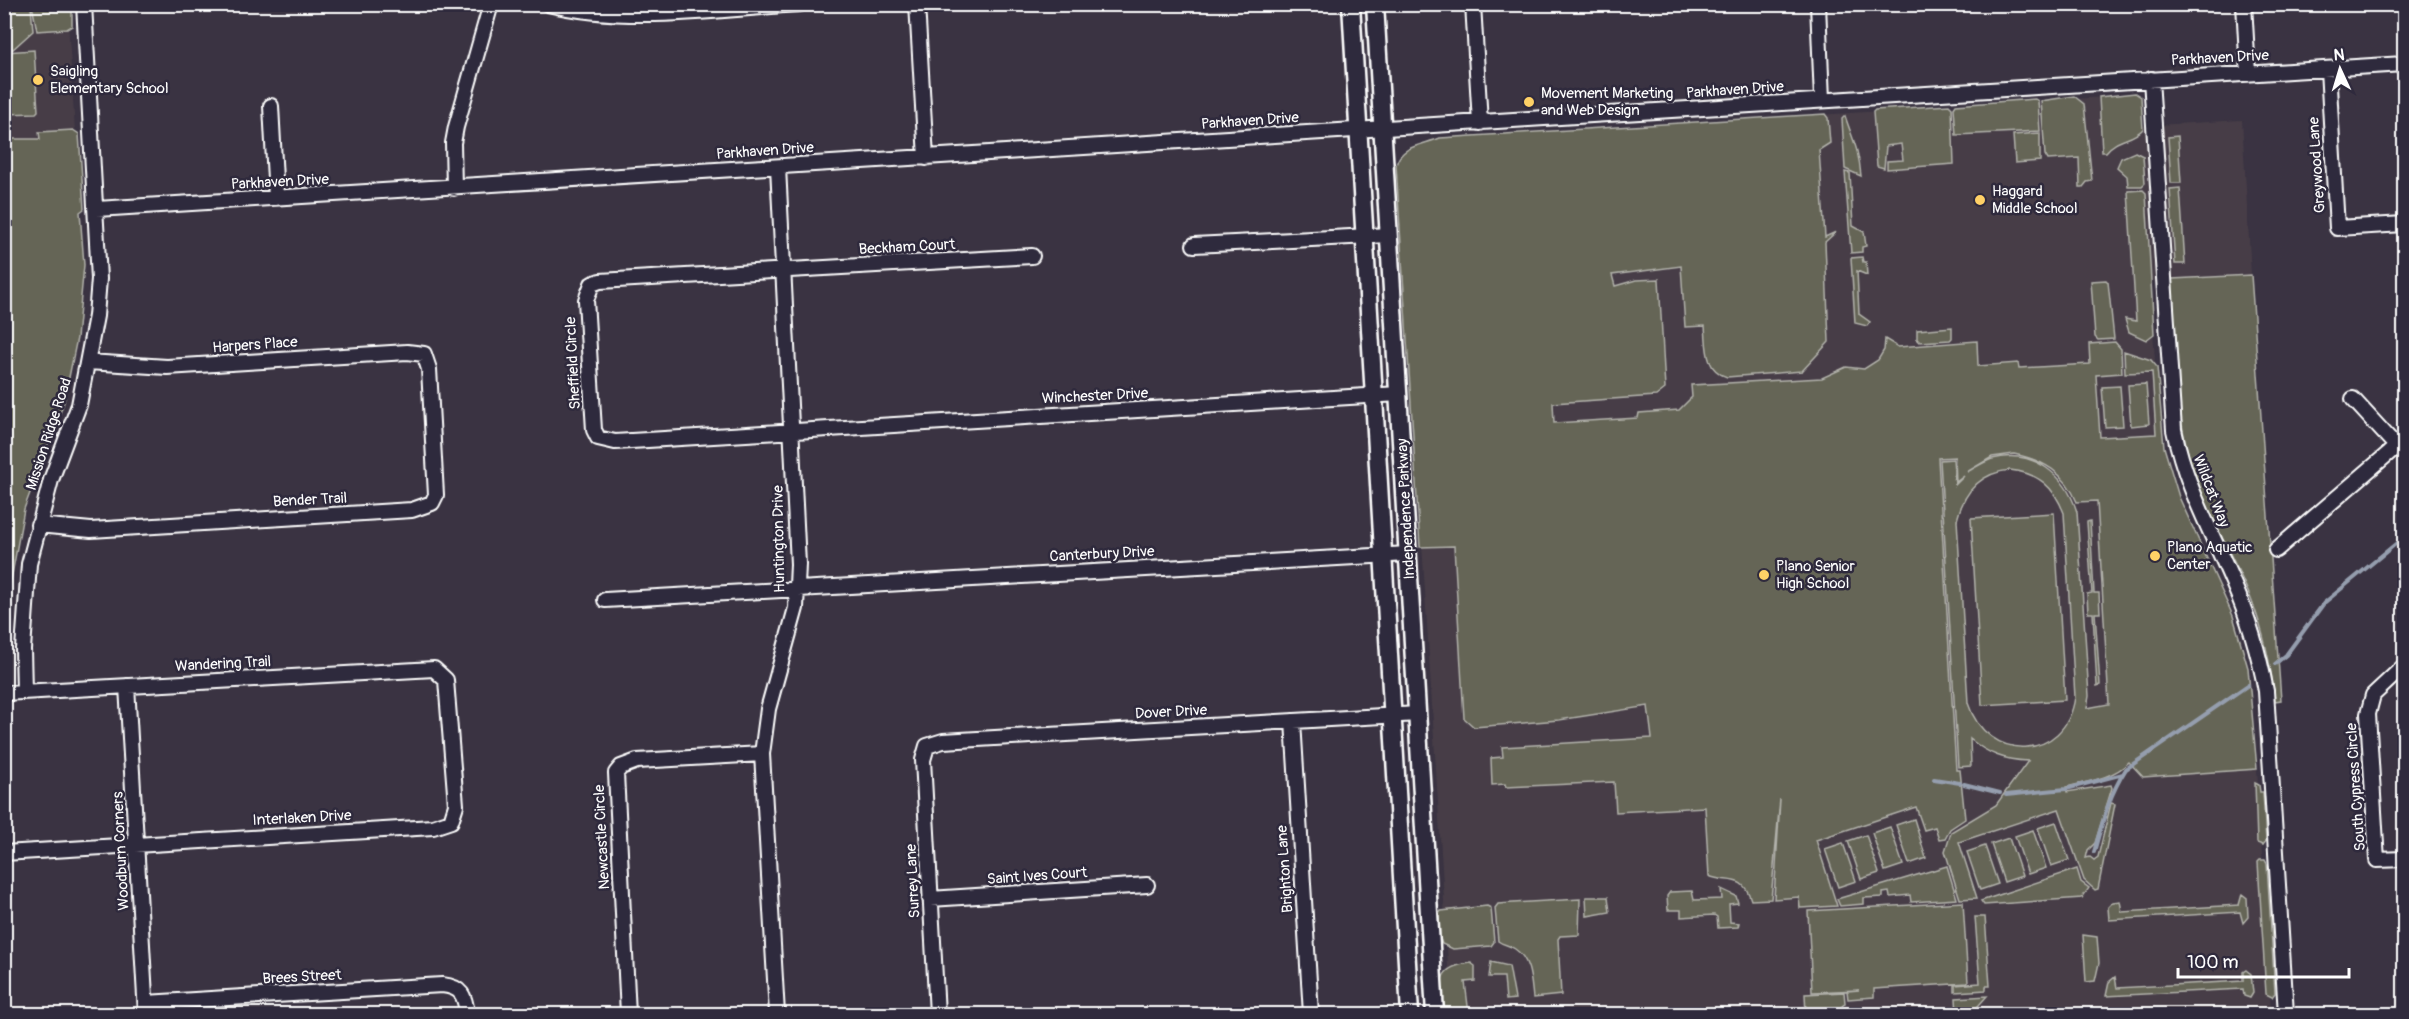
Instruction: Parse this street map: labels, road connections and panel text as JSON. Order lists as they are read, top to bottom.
{
  "streets": {
    "main road": ["Independence Parkway"],
    "street": [
      "Parkhaven Drive",
      "Greywood Lane",
      "Beckham Court",
      "Harpers Place",
      "Sheffield Circle",
      "Winchester Drive",
      "Mission Ridge Road",
      "Wildcat Way",
      "Bender Trail",
      "Huntington Drive",
      "Canterbury Drive",
      "Wandering Trail",
      "Dover Drive",
      "South Cypress Circle",
      "Interlaken Drive",
      "Newcastle Circle",
      "Woodburn Corners",
      "Brighton Lane",
      "Saint Ives Court",
      "Surrey Lane",
      "Brees Street"
    ]
  },
  "crossings": [
    ["Parkhaven Drive", "Greywood Lane"],
    ["Parkhaven Drive", "Mission Ridge Road"],
    ["Parkhaven Drive", "Wildcat Way"],
    ["Parkhaven Drive", "Independence Parkway"],
    ["Parkhaven Drive", "Huntington Drive"],
    ["Beckham Court", "Sheffield Circle"],
    ["Beckham Court", "Huntington Drive"],
    ["Harpers Place", "Mission Ridge Road"],
    ["Harpers Place", "Bender Trail"],
    ["Sheffield Circle", "Winchester Drive"],
    ["Sheffield Circle", "Huntington Drive"],
    ["Winchester Drive", "Independence Parkway"],
    ["Winchester Drive", "Huntington Drive"],
    ["Mission Ridge Road", "Bender Trail"],
    ["Mission Ridge Road", "Wandering Trail"],
    ["Independence Parkway", "Canterbury Drive"],
    ["Independence Parkway", "Dover Drive"],
    ["Huntington Drive", "Canterbury Drive"],
    ["Huntington Drive", "Newcastle Circle"],
    ["Wandering Trail", "Interlaken Drive"],
    ["Wandering Trail", "Woodburn Corners"],
    ["Dover Drive", "Brighton Lane"],
    ["Dover Drive", "Surrey Lane"],
    ["Interlaken Drive", "Woodburn Corners"],
    ["Woodburn Corners", "Brees Street"],
    ["Saint Ives Court", "Surrey Lane"]
  ],
  "places": [
    "Saigling Elementary School",
    "Movement Marketing and Web Design",
    "Haggard Middle School",
    "Plano Aquatic Center",
    "Plano Senior High School"
  ],
  "scale_bar": "100 m",
  "north": "top"
}
